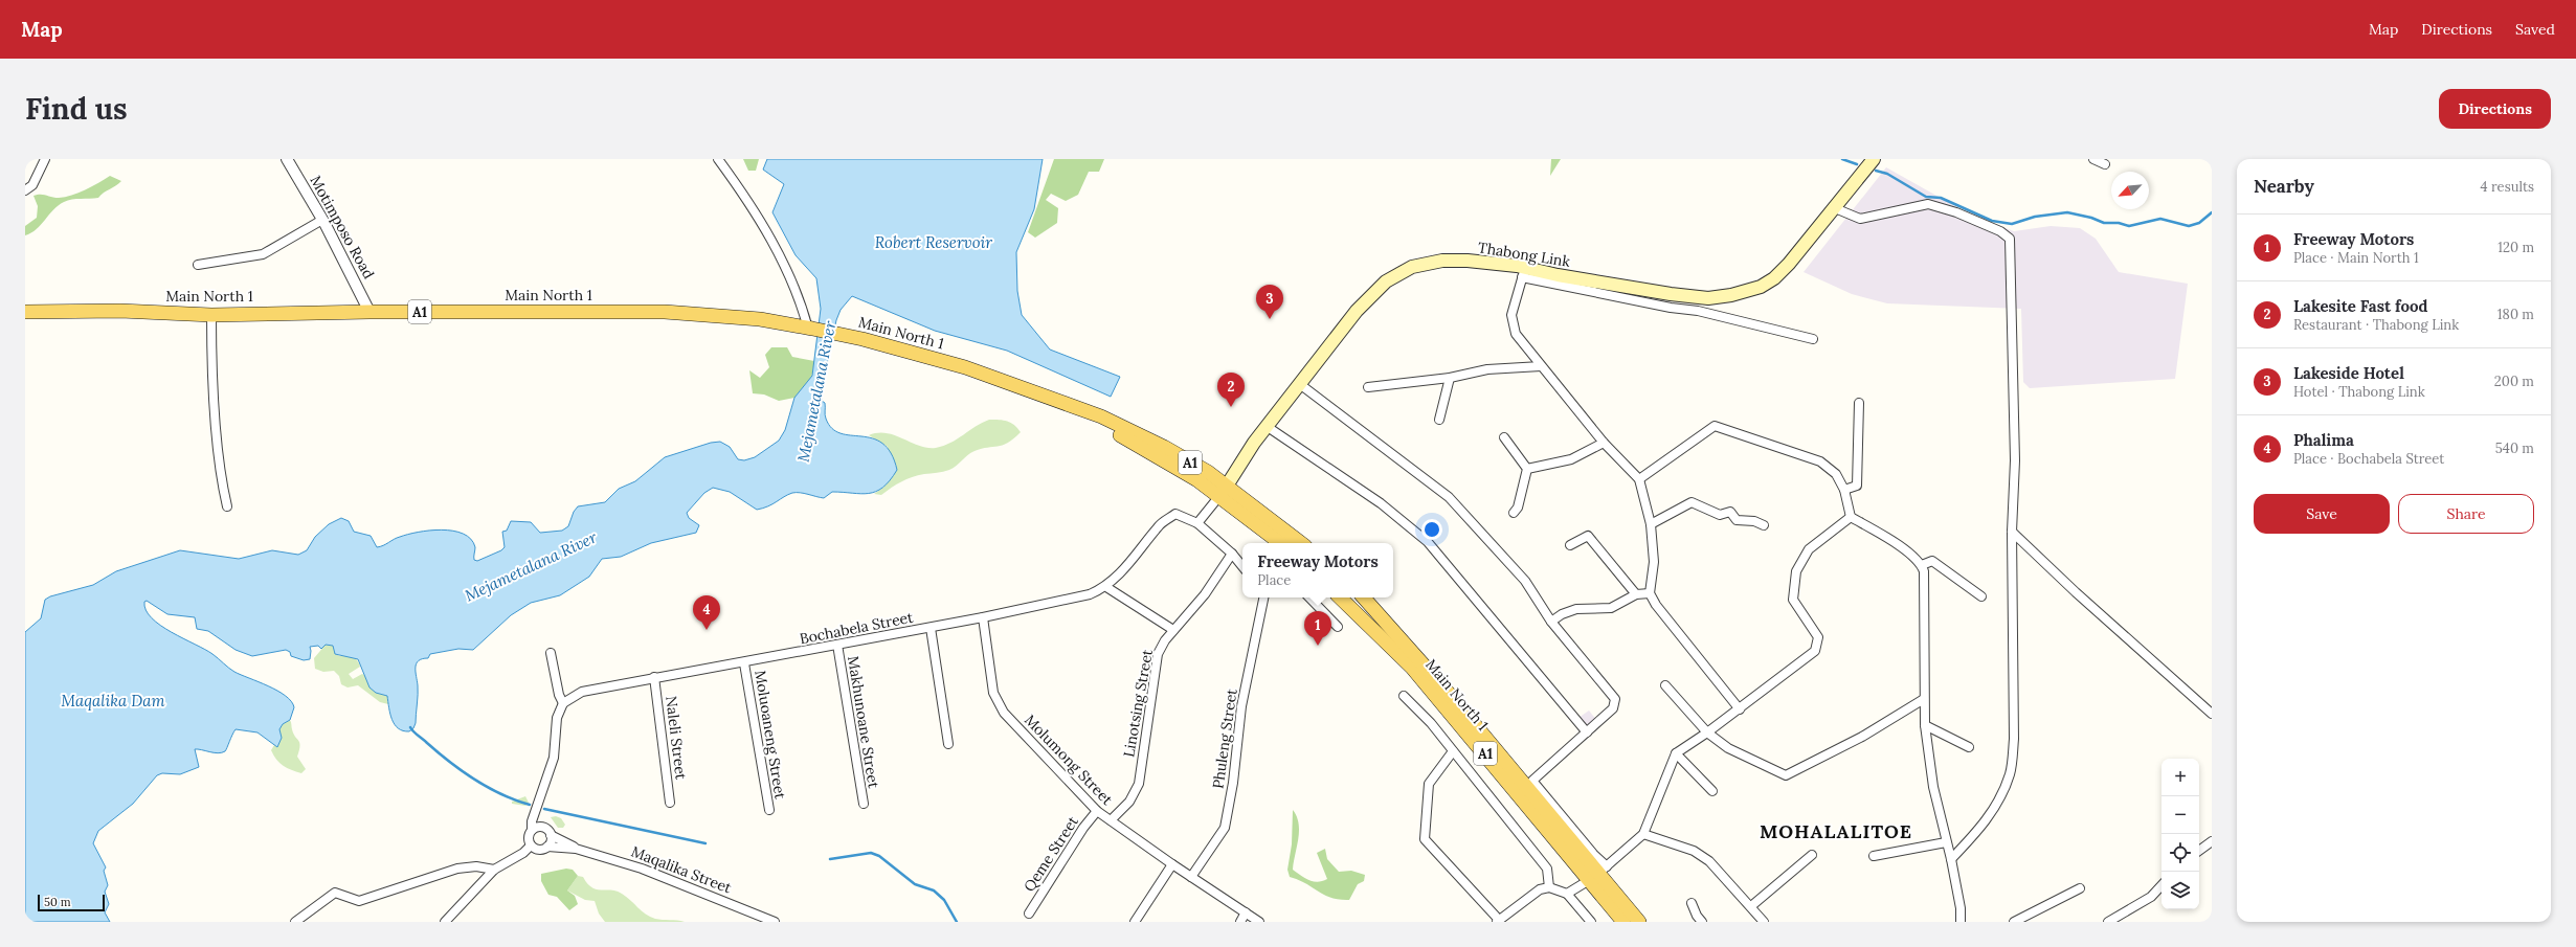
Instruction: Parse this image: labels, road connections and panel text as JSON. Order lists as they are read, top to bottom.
{
  "streets": {
    "main road": ["Thabong Link", "Main North 1", "A1"],
    "street": [
      "Motimposo Road",
      "Bochabela Street",
      "Linotsing Street",
      "Makhunoane Street",
      "Moluoaneng Street",
      "Naleli Street",
      "Phuleng Street",
      "Molumong Street",
      "Qeme Street",
      "Maqalika Street"
    ]
  },
  "crossings": [
    ["Motimposo Road", "Main North 1"],
    ["Thabong Link", "Main North 1"],
    ["Bochabela Street", "Makhunoane Street"],
    ["Bochabela Street", "Moluoaneng Street"],
    ["Bochabela Street", "Naleli Street"],
    ["Bochabela Street", "Molumong Street"],
    ["Linotsing Street", "Molumong Street"],
    ["Phuleng Street", "Molumong Street"],
    ["Molumong Street", "Qeme Street"]
  ],
  "districts": ["MOHALALITOE"],
  "water": ["Robert Reservoir", "Mejametalana River", "Maqalika Dam"],
  "scale_bar": "50 m",
  "north": "bottom left",
  "page": {
    "header": "Map",
    "nav": ["Map", "Directions", "Saved"],
    "buttons": [
      "Directions",
      ["Save", "Share"]
    ],
    "title": "Find us",
    "heading": ["Nearby", "4 results"],
    "list": [
      {
        "mark": "1",
        "name": "Freeway Motors",
        "note": "Place · Main North 1",
        "value": "120 m"
      },
      {
        "mark": "2",
        "name": "Lakesite Fast food",
        "note": "Restaurant · Thabong Link",
        "value": "180 m"
      },
      {
        "mark": "3",
        "name": "Lakeside Hotel",
        "note": "Hotel · Thabong Link",
        "value": "200 m"
      },
      {
        "mark": "4",
        "name": "Phalima",
        "note": "Place · Bochabela Street",
        "value": "540 m"
      }
    ],
    "pins": [
      "3",
      "2",
      "4",
      "1"
    ],
    "popup": ["Freeway Motors", "Place"],
    "map_buttons": ["+", "−"],
    "scale": "50 m"
  }
}
